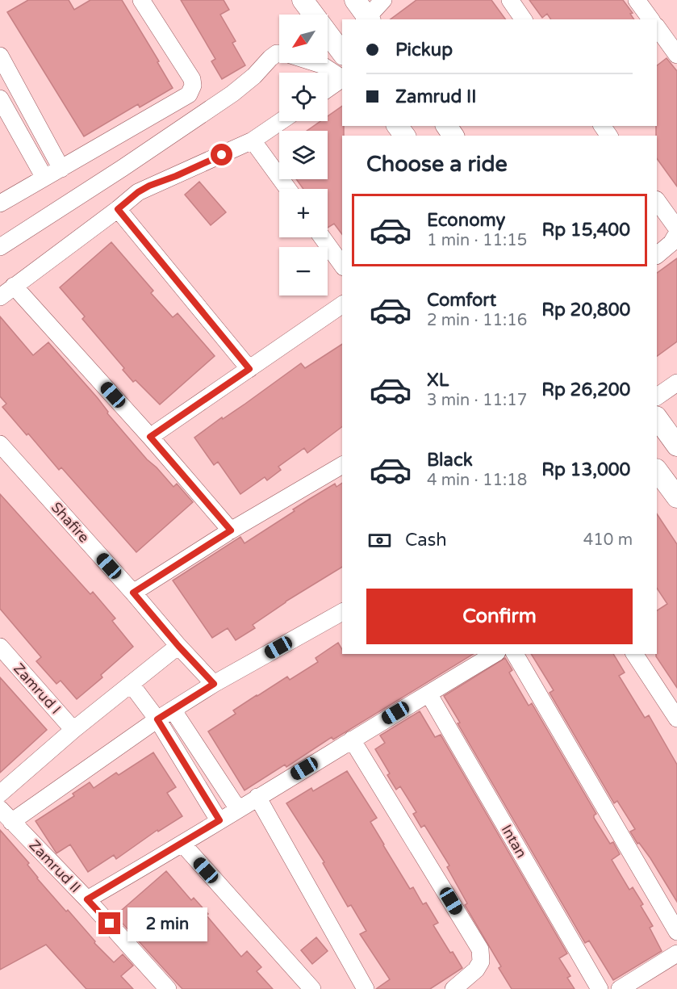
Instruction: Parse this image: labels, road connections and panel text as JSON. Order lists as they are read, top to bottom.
{
  "streets": {
    "street": [
      "Shafire",
      "Zamrud I",
      "Intan",
      "Zamrud II"
    ]
  },
  "north": "bottom left",
  "page": {
    "map_buttons": ["+", "−"],
    "banner": ["Pickup", "Zamrud II"],
    "heading": "Choose a ride",
    "list": [
      {
        "name": "Economy",
        "note": "1 min · 11:15",
        "value": "Rp 15,400"
      },
      {
        "name": "Comfort",
        "note": "2 min · 11:16",
        "value": "Rp 20,800"
      },
      {
        "name": "XL",
        "note": "3 min · 11:17",
        "value": "Rp 26,200"
      },
      {
        "name": "Black",
        "note": "4 min · 11:18",
        "value": "Rp 13,000"
      }
    ],
    "pay": ["Cash", "410 m"],
    "buttons": "Confirm",
    "bubble": "2 min"
  }
}
